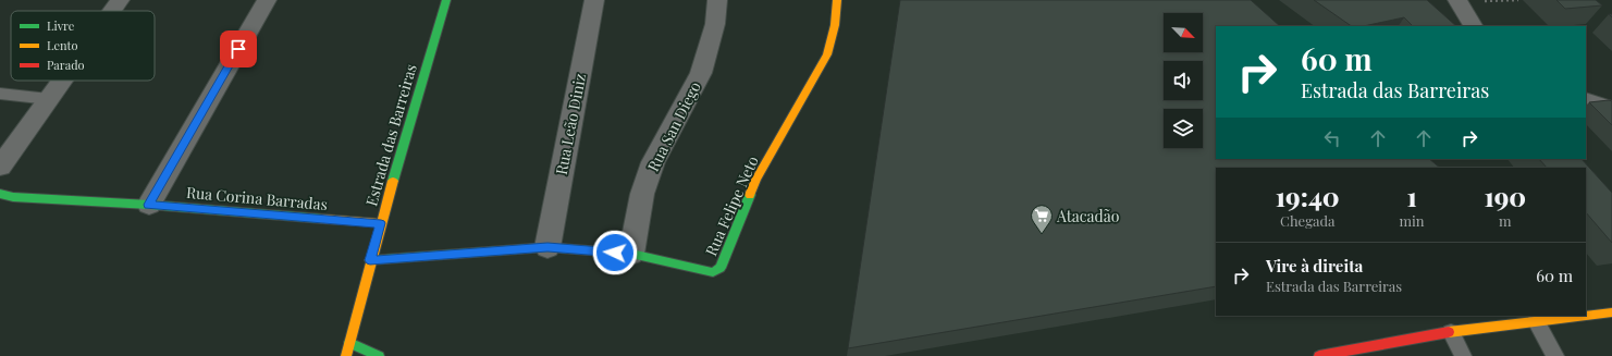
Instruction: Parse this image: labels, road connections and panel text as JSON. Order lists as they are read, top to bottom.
{
  "streets": {
    "street": [
      "Rua Leão Diniz",
      "Rua San Diego",
      "Estrada das Barreiras",
      "Rua Corina Barradas",
      "Rua Felipe Neto"
    ]
  },
  "crossings": [
    ["Rua Leão Diniz", "Rua Felipe Neto"],
    ["Rua San Diego", "Rua Felipe Neto"],
    ["Estrada das Barreiras", "Rua Corina Barradas"],
    ["Estrada das Barreiras", "Rua Felipe Neto"]
  ],
  "places": {
    "supermarket": ["Atacadão"]
  },
  "legend": ["Livre", "Lento", "Parado"],
  "north": "bottom right",
  "page": {
    "turn": ["60 m", "Estrada das Barreiras"],
    "eta": [
      "19:40",
      "Chegada",
      "1",
      "min",
      "190",
      "m"
    ],
    "list": [
      {
        "name": "Vire à direita",
        "note": "Estrada das Barreiras",
        "value": "60 m"
      }
    ]
  }
}
